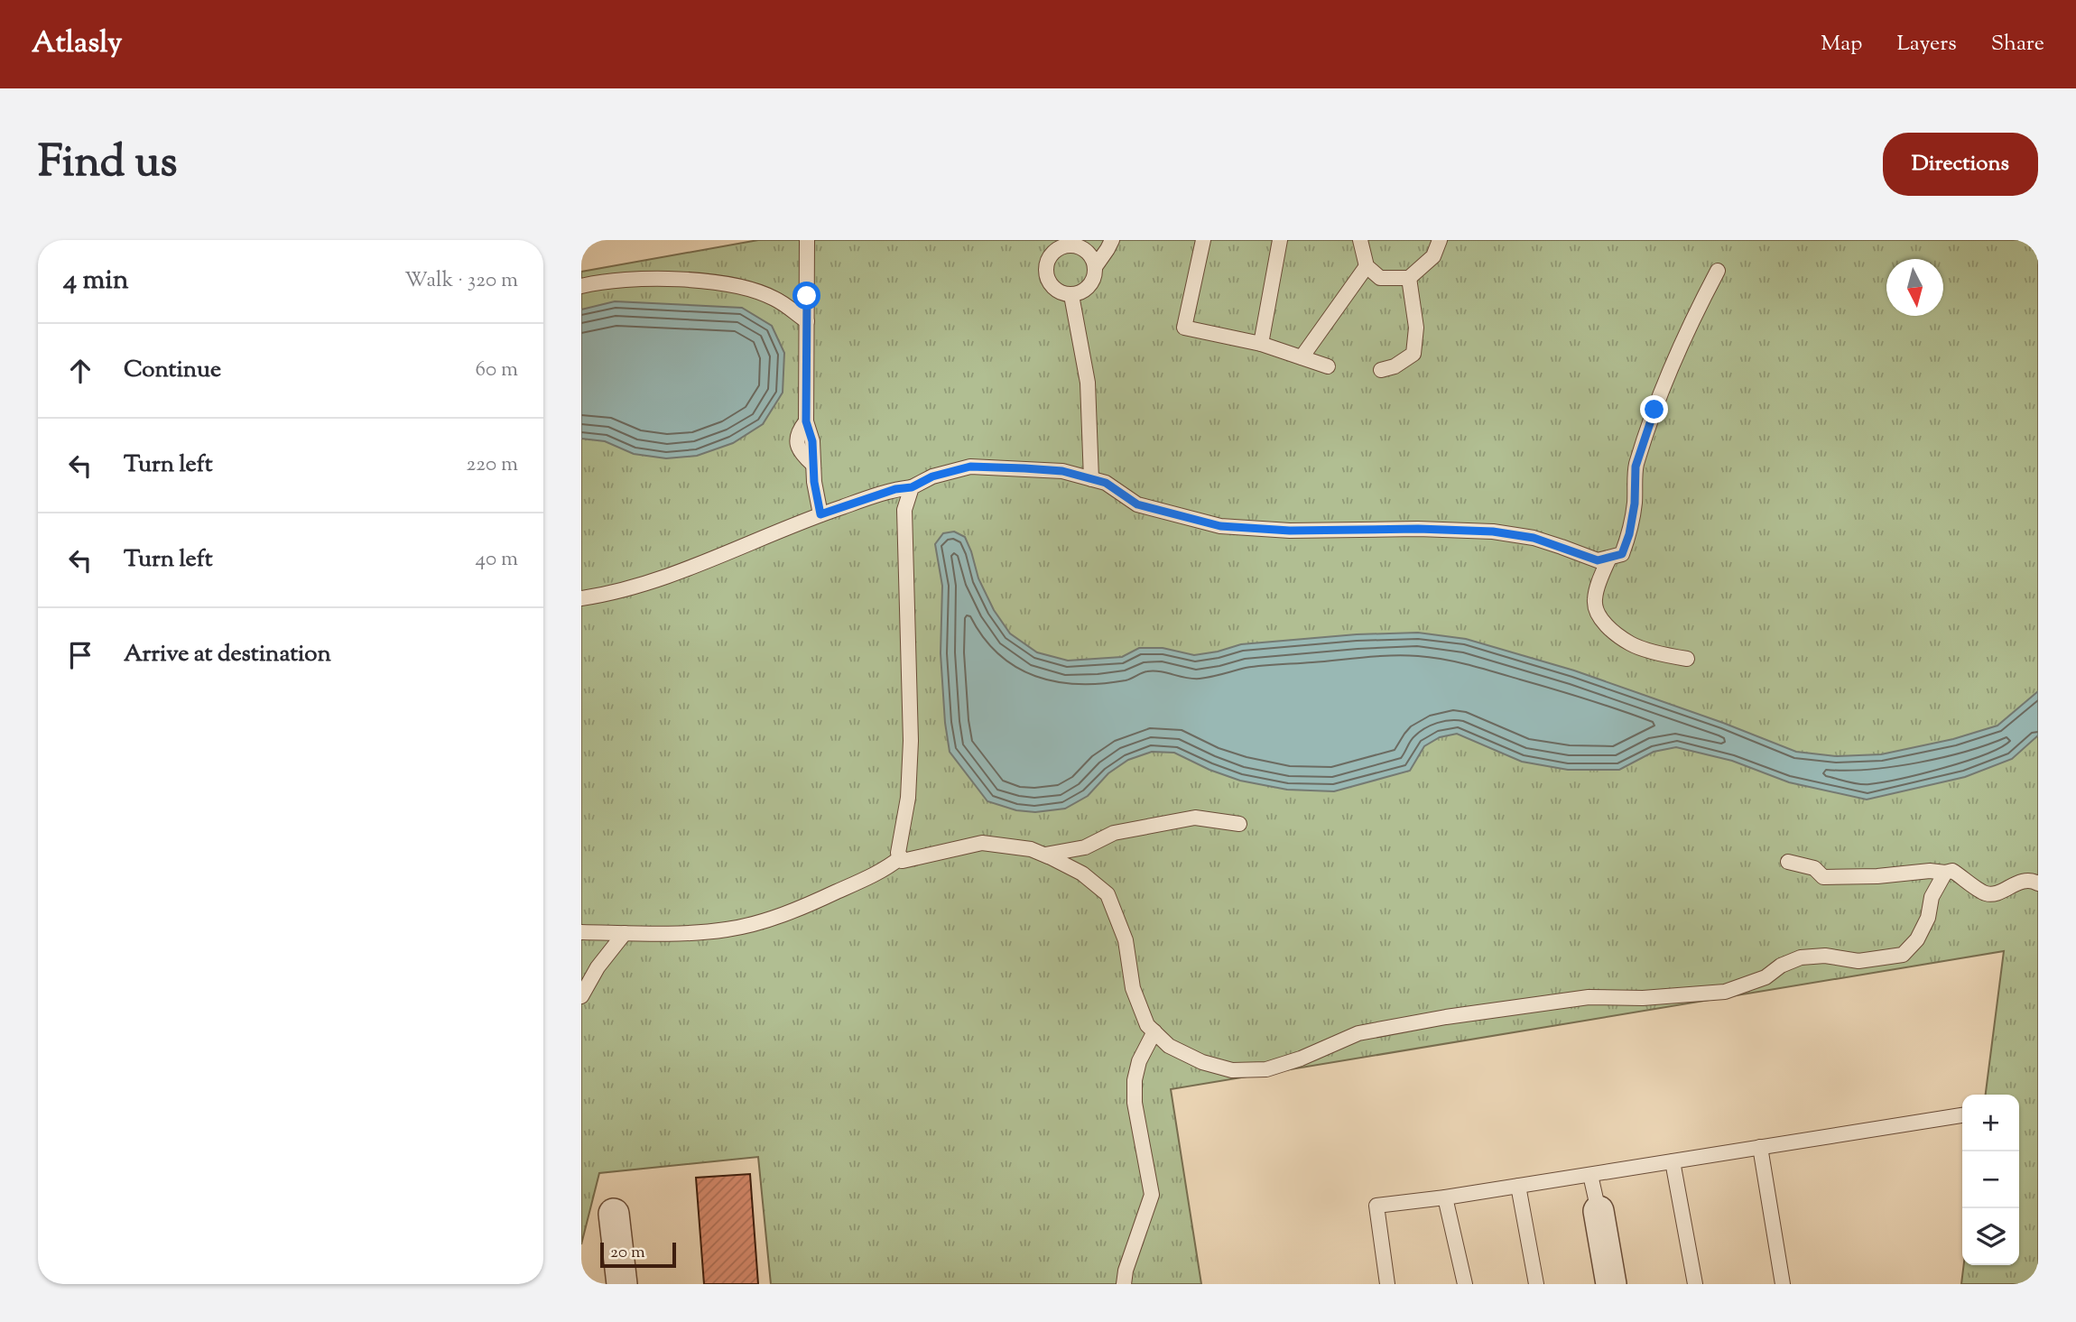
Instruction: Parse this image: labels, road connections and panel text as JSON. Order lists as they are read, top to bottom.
{
  "scale_bar": "20 m",
  "north": "bottom",
  "page": {
    "header": "Atlasly",
    "nav": ["Map", "Layers", "Share"],
    "title": "Find us",
    "buttons": "Directions",
    "heading": ["4 min", "Walk · 320 m"],
    "list": [
      ["Continue", "60 m"],
      ["Turn left", "220 m"],
      ["Turn left", "40 m"],
      "Arrive at destination"
    ],
    "map_buttons": ["+", "−"],
    "scale": "20 m"
  }
}
